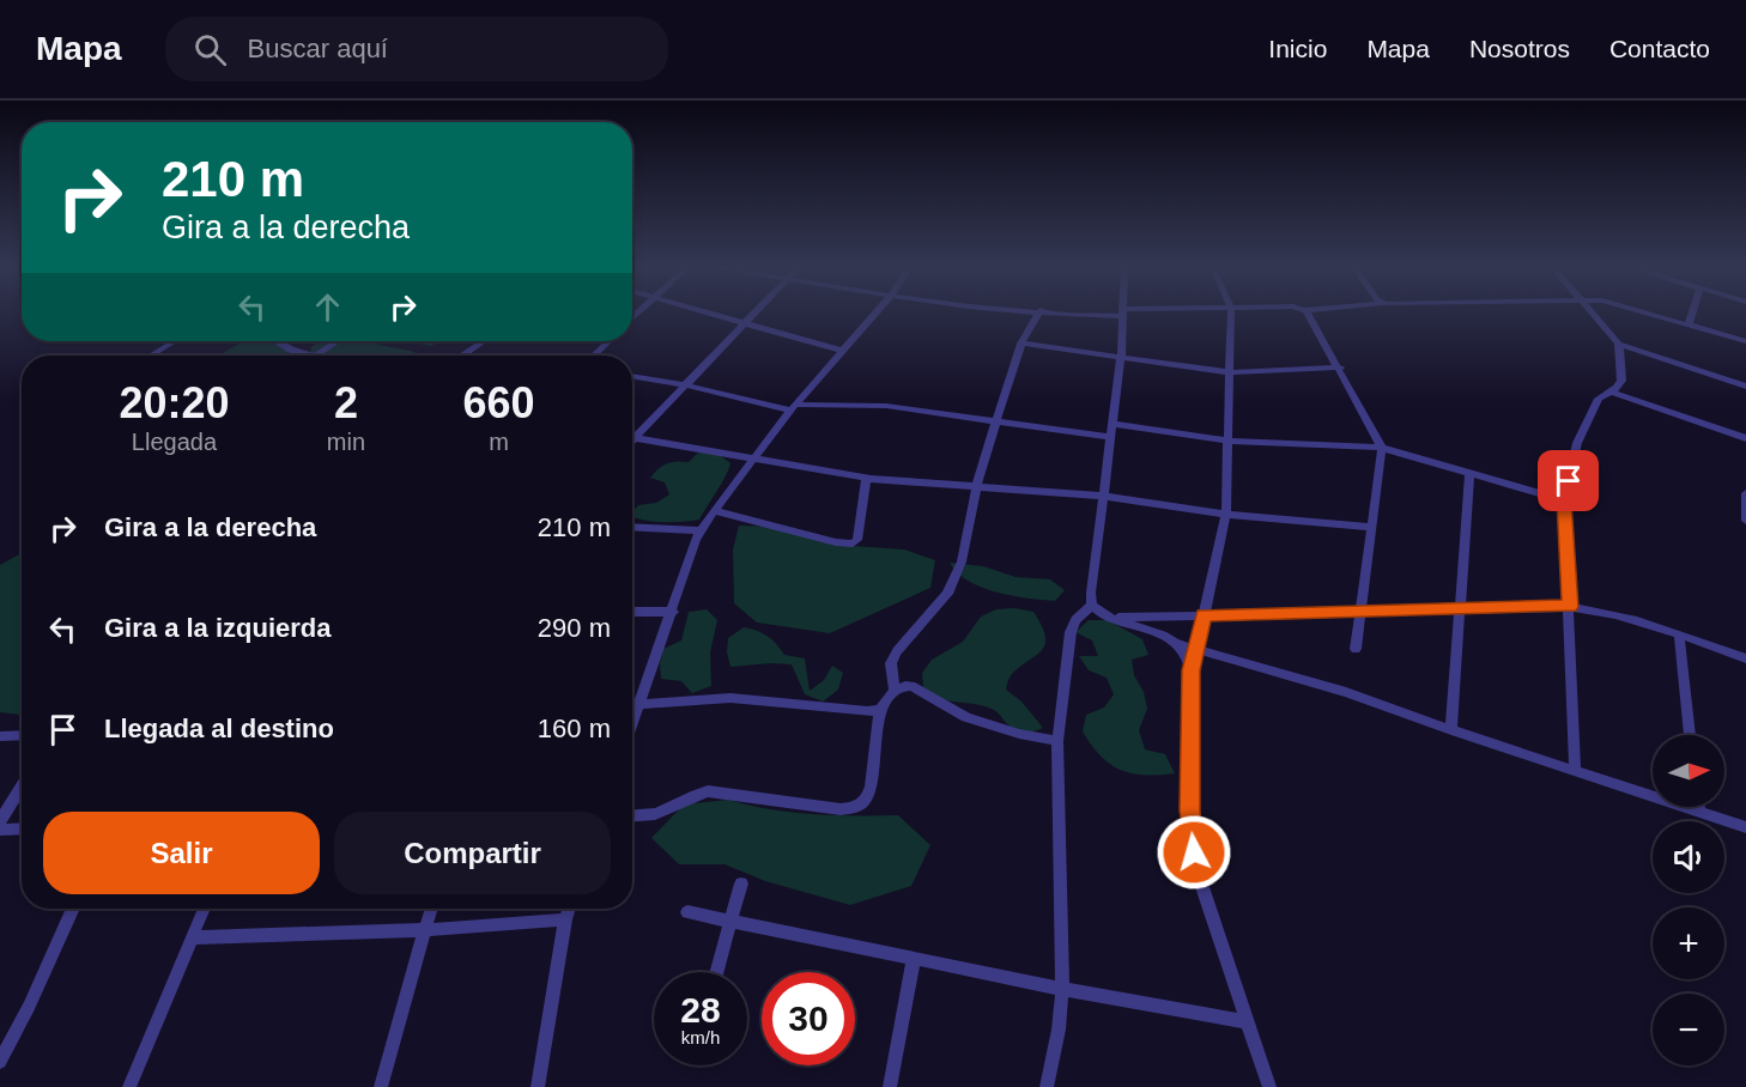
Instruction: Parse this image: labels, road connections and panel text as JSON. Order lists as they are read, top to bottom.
{
  "north": "right",
  "page": {
    "header": "Mapa",
    "search": "Buscar aquí",
    "nav": [
      "Inicio",
      "Mapa",
      "Nosotros",
      "Contacto"
    ],
    "turn": ["210 m", "Gira a la derecha"],
    "eta": [
      "20:20",
      "Llegada",
      "2",
      "min",
      "660",
      "m"
    ],
    "list": [
      {
        "name": "Gira a la derecha",
        "value": "210 m"
      },
      {
        "name": "Gira a la izquierda",
        "value": "290 m"
      },
      {
        "name": "Llegada al destino",
        "value": "160 m"
      }
    ],
    "map_buttons": ["+", "−"],
    "buttons": ["Salir", "Compartir"],
    "speed": "28 km/h",
    "limit": "30"
  }
}
